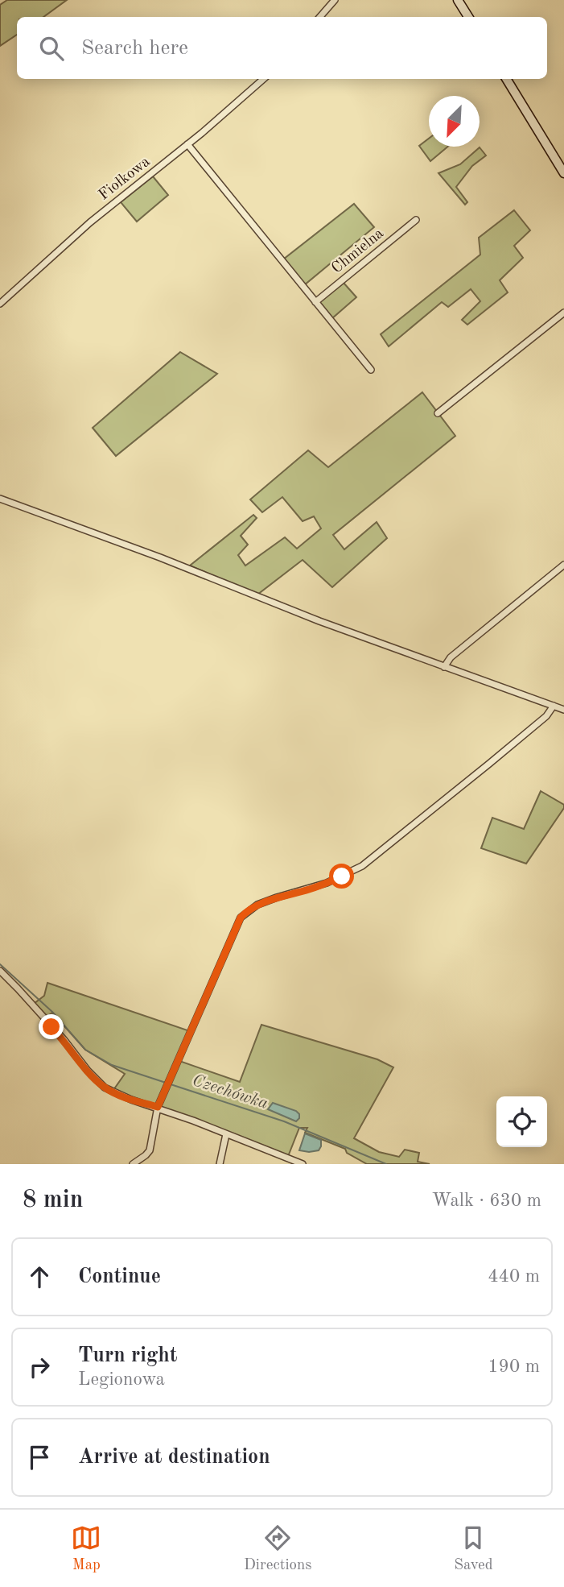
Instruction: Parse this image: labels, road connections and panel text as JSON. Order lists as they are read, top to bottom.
{
  "streets": {
    "street": ["Fiołkowa", "Chmielna"]
  },
  "water": ["Czechówka"],
  "north": "bottom left",
  "page": {
    "search": "Search here",
    "heading": ["8 min", "Walk · 630 m"],
    "list": [
      ["Continue", "440 m"],
      ["Turn right", "Legionowa", "190 m"],
      "Arrive at destination"
    ],
    "nav": ["Map", "Directions", "Saved"]
  }
}
